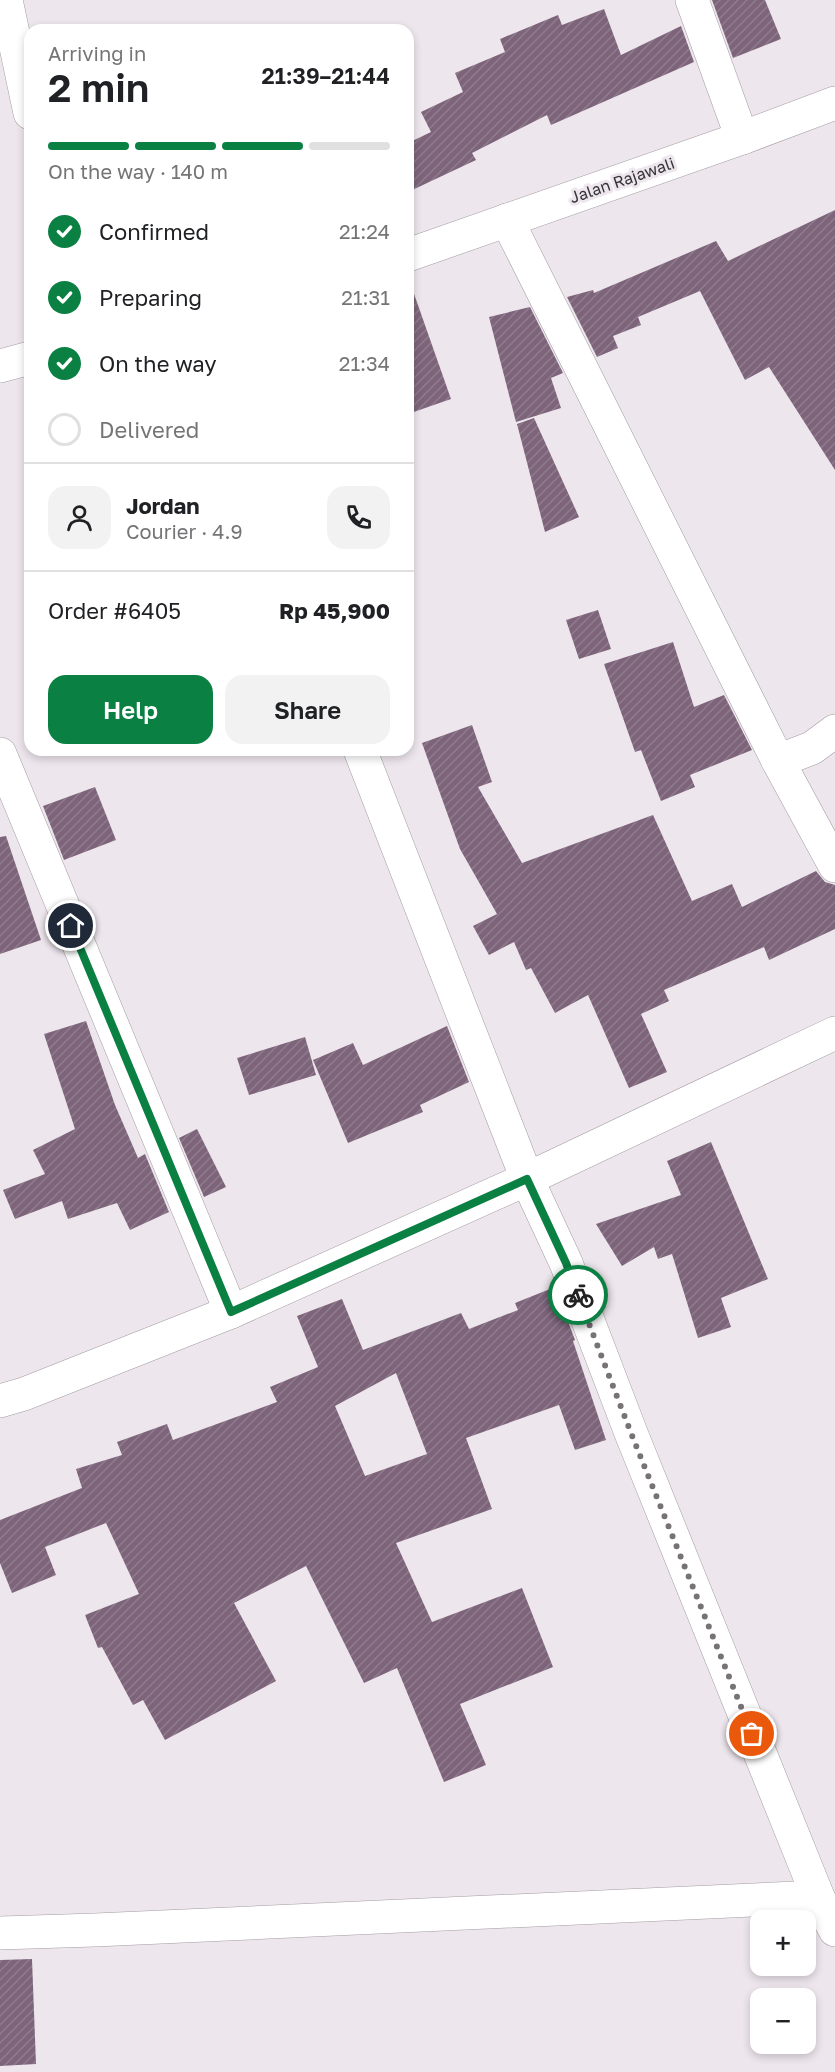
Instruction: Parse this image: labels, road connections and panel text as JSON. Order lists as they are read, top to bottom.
{
  "streets": {
    "street": ["Jalan Rajawali"]
  },
  "page": {
    "heading": ["2 min", "Arriving in", "21:39–21:44"],
    "panel": [
      "Jordan",
      "Courier · 4.9",
      "Order #6405",
      "Rp 45,900"
    ],
    "bar": "On the way · 140 m",
    "list": [
      ["Confirmed", "21:24"],
      ["Preparing", "21:31"],
      ["On the way", "21:34"],
      "Delivered"
    ],
    "buttons": ["Help", "Share"],
    "map_buttons": ["+", "−"]
  }
}
